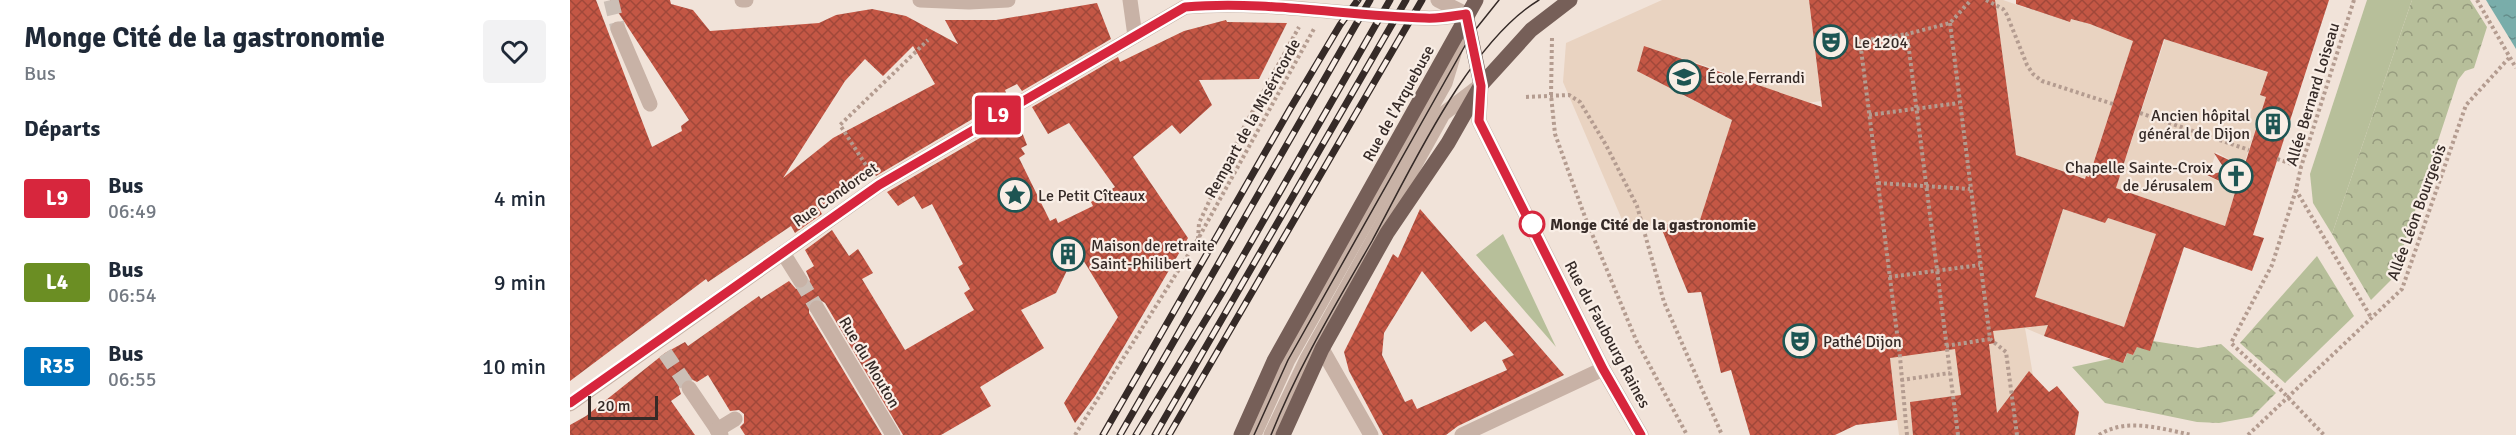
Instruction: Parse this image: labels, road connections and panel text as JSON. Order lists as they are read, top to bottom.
{
  "streets": {
    "main road": ["Rue de l'Arquebuse", "Rue du Faubourg Raines"],
    "street": ["Rue Condorcet", "Rue du Mouton"],
    "path": ["Allée Bernard Loiseau", "Rempart de la Miséricorde", "Allée Léon Bourgeois"]
  },
  "crossings": [
    ["Allée Bernard Loiseau", "Allée Léon Bourgeois"],
    ["Rue de l'Arquebuse", "Rue du Faubourg Raines"]
  ],
  "places": {
    "theatre": ["Le 1204", "Pathé Dijon"],
    "school or university": ["École Ferrandi"],
    "building": ["Ancien hôpital général de Dijon", "Maison de retraite Saint-Philibert"],
    "church": ["Chapelle Sainte-Croix de Jérusalem"],
    "place": ["Le Petit Cîteaux"],
    "other": ["Monge Cité de la gastronomie"]
  },
  "lines": ["bus line L9"],
  "scale_bar": "20 m",
  "page": {
    "heading": [
      ["Monge Cité de la gastronomie", "Bus"],
      "Départs"
    ],
    "on_map": "L9",
    "list": [
      {
        "mark": "L9",
        "name": "Bus",
        "note": "06:49",
        "value": "4 min"
      },
      {
        "mark": "L4",
        "name": "Bus",
        "note": "06:54",
        "value": "9 min"
      },
      {
        "mark": "R35",
        "name": "Bus",
        "note": "06:55",
        "value": "10 min"
      }
    ],
    "scale": "20 m"
  }
}
